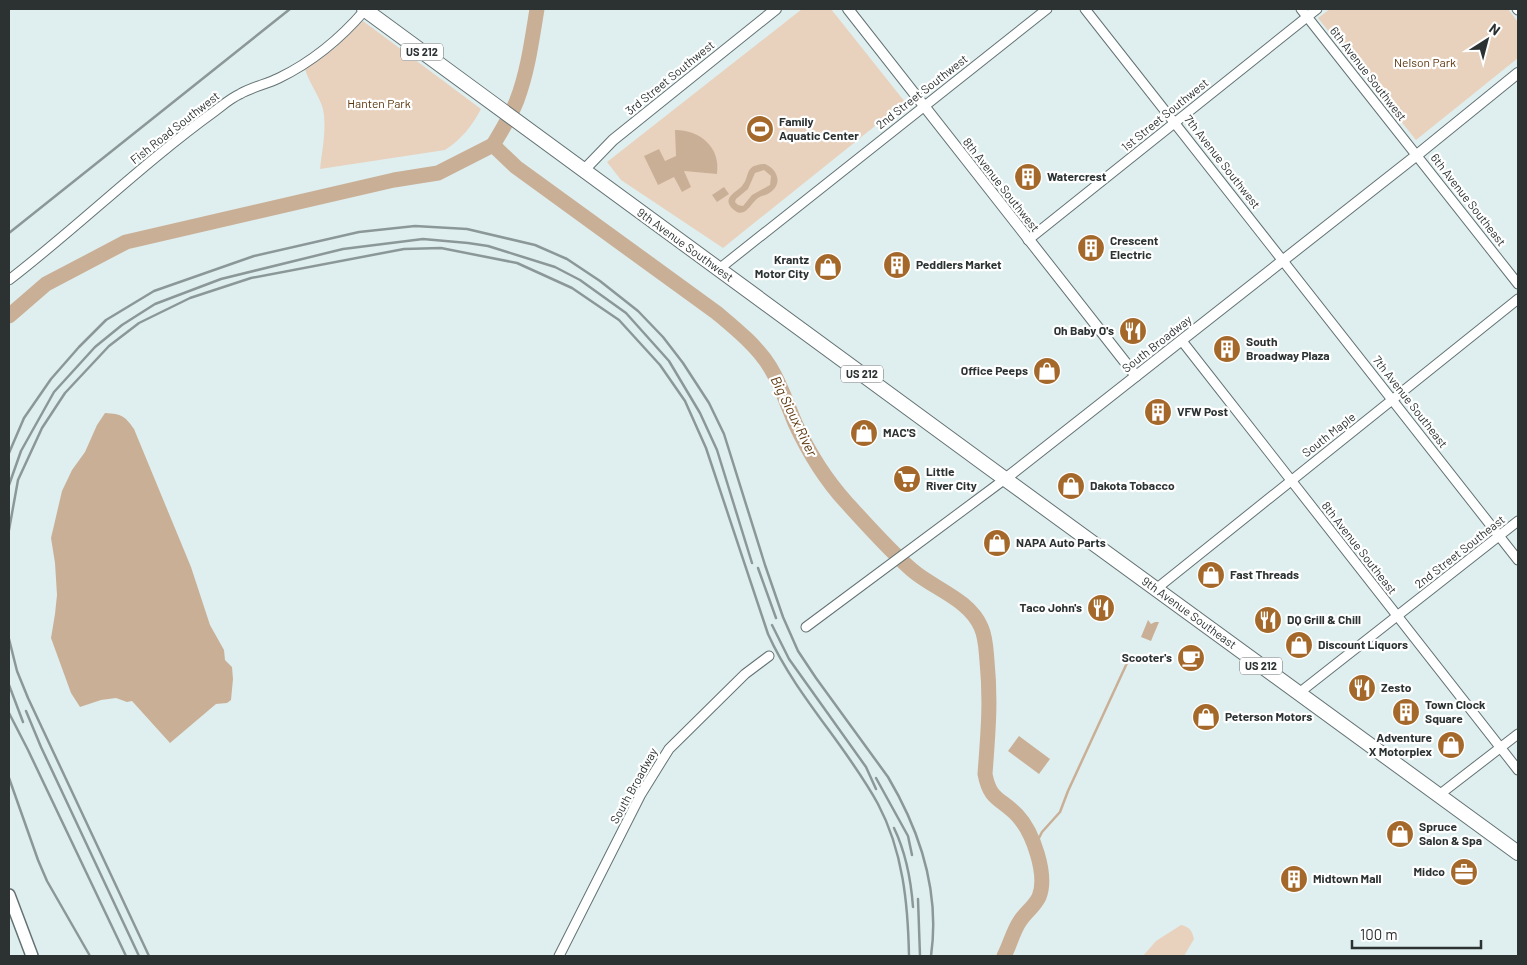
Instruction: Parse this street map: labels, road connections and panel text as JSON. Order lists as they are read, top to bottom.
{
  "streets": {
    "main road": ["US 212", "9th Avenue Southwest", "9th Avenue Southeast"],
    "street": [
      "6th Avenue Southwest",
      "3rd Street Southwest",
      "2nd Street Southwest",
      "1st Street Southwest",
      "Fish Road Southwest",
      "7th Avenue Southwest",
      "8th Avenue Southwest",
      "6th Avenue Southeast",
      "South Broadway",
      "7th Avenue Southeast",
      "South Maple",
      "8th Avenue Southeast",
      "2nd Street Southeast"
    ]
  },
  "crossings": [
    ["6th Avenue Southwest", "1st Street Southwest"],
    ["6th Avenue Southwest", "6th Avenue Southeast"],
    ["6th Avenue Southwest", "South Broadway"],
    ["3rd Street Southwest", "9th Avenue Southwest"],
    ["2nd Street Southwest", "8th Avenue Southwest"],
    ["2nd Street Southwest", "9th Avenue Southwest"],
    ["1st Street Southwest", "7th Avenue Southwest"],
    ["1st Street Southwest", "8th Avenue Southwest"],
    ["Fish Road Southwest", "9th Avenue Southwest"],
    ["7th Avenue Southwest", "South Broadway"],
    ["7th Avenue Southwest", "7th Avenue Southeast"],
    ["8th Avenue Southwest", "South Broadway"],
    ["6th Avenue Southeast", "South Broadway"],
    ["9th Avenue Southwest", "South Broadway"],
    ["9th Avenue Southwest", "9th Avenue Southeast"],
    ["South Broadway", "7th Avenue Southeast"],
    ["South Broadway", "8th Avenue Southeast"],
    ["South Broadway", "9th Avenue Southeast"],
    ["7th Avenue Southeast", "South Maple"],
    ["7th Avenue Southeast", "2nd Street Southeast"],
    ["South Maple", "8th Avenue Southeast"],
    ["South Maple", "9th Avenue Southeast"],
    ["8th Avenue Southeast", "2nd Street Southeast"],
    ["2nd Street Southeast", "9th Avenue Southeast"]
  ],
  "water": ["Big Sioux River"],
  "parks": ["Nelson Park", "Hanten Park"],
  "places": {
    "sports": ["Family Aquatic Center"],
    "building": [
      "Watercrest",
      "Crescent Electric",
      "Peddlers Market",
      "South Broadway Plaza",
      "VFW Post",
      "Town Clock Square",
      "Midtown Mall"
    ],
    "shop": [
      "Krantz Motor City",
      "Office Peeps",
      "MAC'S",
      "Dakota Tobacco",
      "NAPA Auto Parts",
      "Fast Threads",
      "Discount Liquors",
      "Peterson Motors",
      "Adventure X Motorplex",
      "Spruce Salon & Spa"
    ],
    "restaurant": [
      "Oh Baby O's",
      "Taco John's",
      "DQ Grill & Chill",
      "Zesto"
    ],
    "supermarket": ["Little River City"],
    "cafe": ["Scooter's"],
    "office": ["Midco"]
  },
  "scale_bar": "100 m",
  "north": "top right"
}
